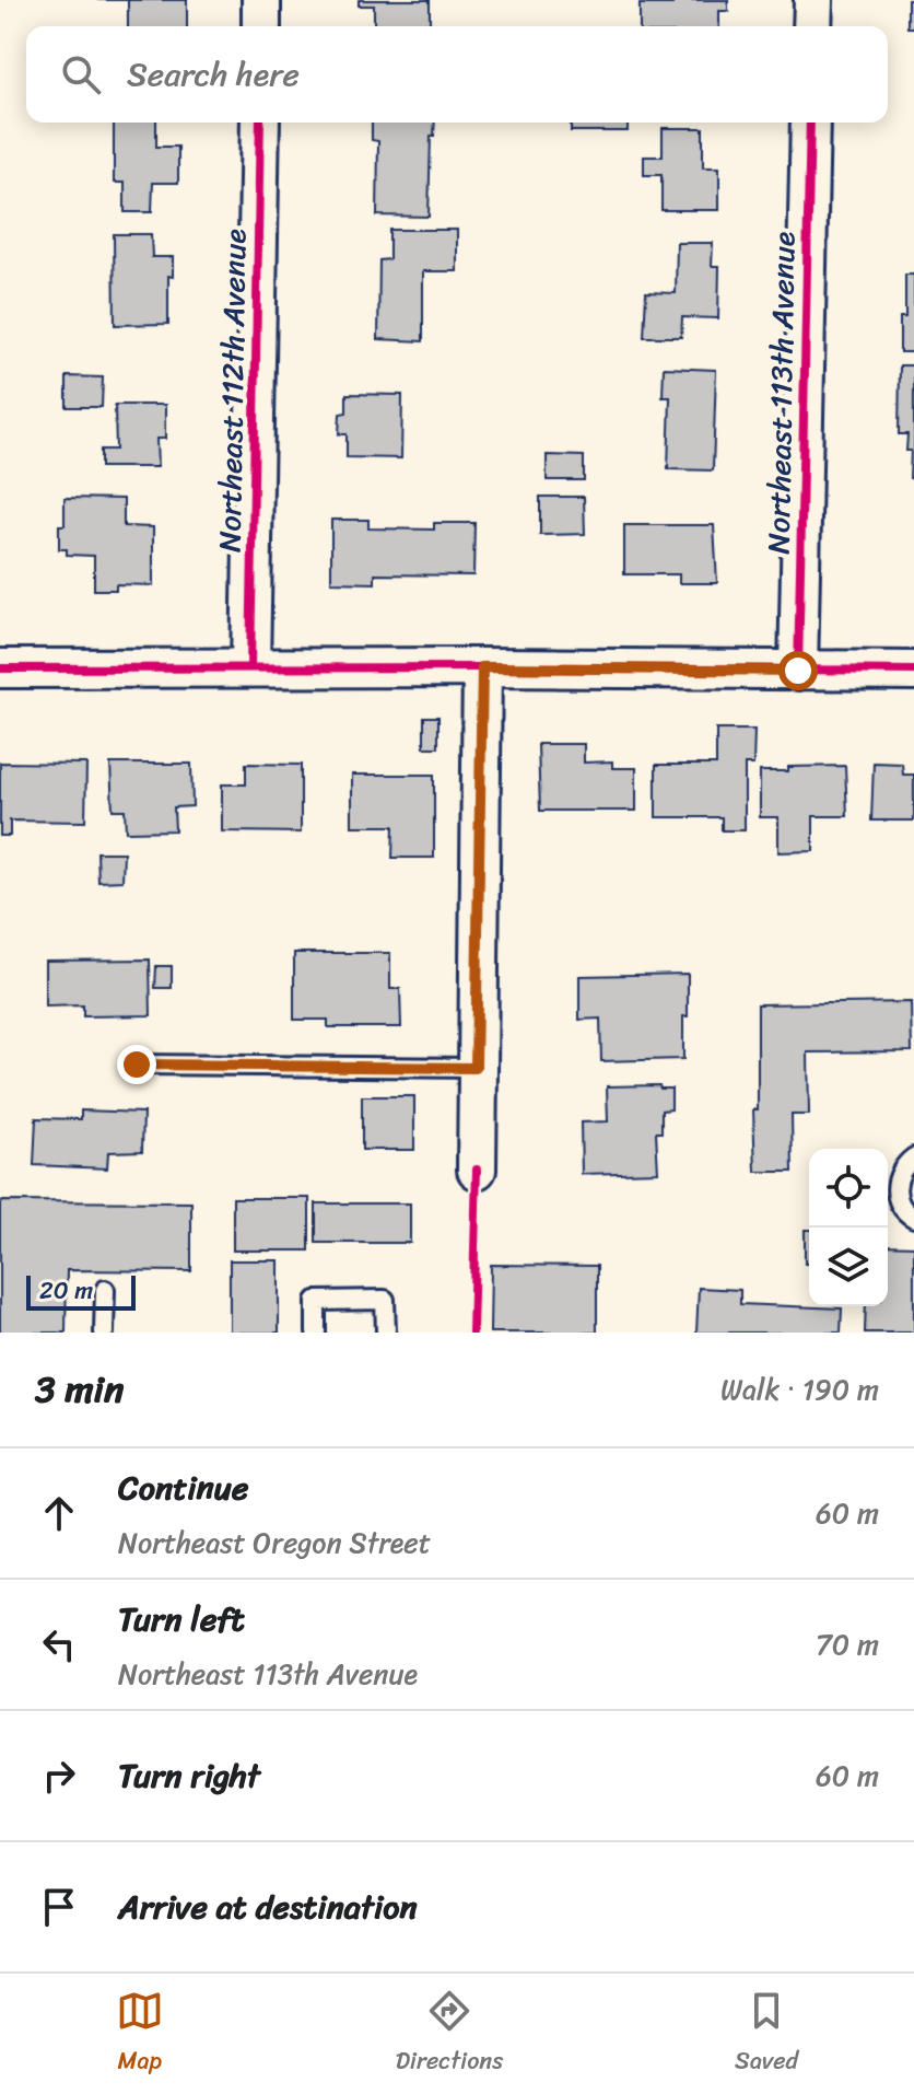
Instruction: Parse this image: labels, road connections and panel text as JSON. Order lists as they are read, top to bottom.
{
  "streets": {
    "street": ["Northeast 112th Avenue", "Northeast 113th Avenue"]
  },
  "scale_bar": "20 m",
  "page": {
    "search": "Search here",
    "scale": "20 m",
    "heading": ["3 min", "Walk · 190 m"],
    "list": [
      ["Continue", "Northeast Oregon Street", "60 m"],
      ["Turn left", "Northeast 113th Avenue", "70 m"],
      ["Turn right", "60 m"],
      "Arrive at destination"
    ],
    "nav": ["Map", "Directions", "Saved"]
  }
}
